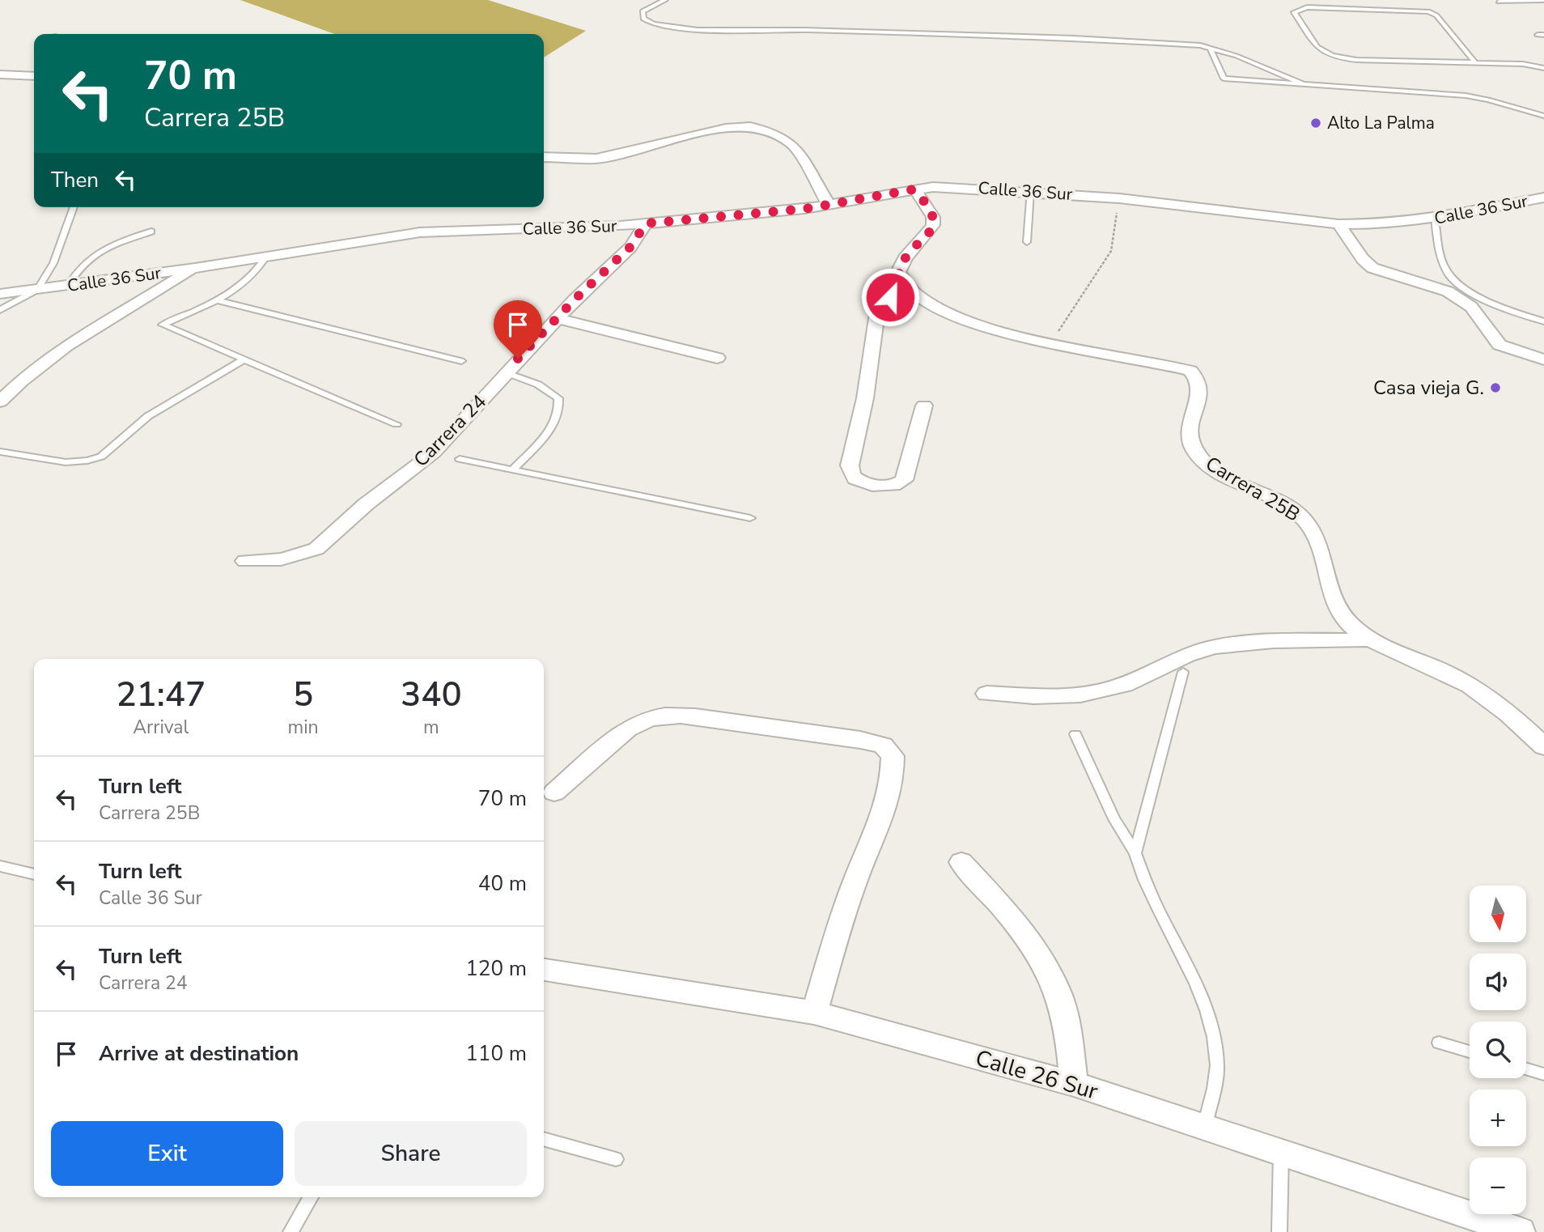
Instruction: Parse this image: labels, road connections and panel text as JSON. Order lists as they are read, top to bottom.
{
  "streets": {
    "street": [
      "Calle 36 Sur",
      "Carrera 24",
      "Carrera 25B",
      "Calle 26 Sur"
    ]
  },
  "crossings": [
    ["Calle 36 Sur", "Carrera 24"]
  ],
  "places": ["Alto La Palma", "Casa vieja G."],
  "north": "bottom",
  "page": {
    "turn": ["70 m", "Carrera 25B"],
    "then": "Then",
    "eta": [
      "21:47",
      "Arrival",
      "5",
      "min",
      "340",
      "m"
    ],
    "list": [
      {
        "name": "Turn left",
        "note": "Carrera 25B",
        "value": "70 m"
      },
      {
        "name": "Turn left",
        "note": "Calle 36 Sur",
        "value": "40 m"
      },
      {
        "name": "Turn left",
        "note": "Carrera 24",
        "value": "120 m"
      },
      {
        "name": "Arrive at destination",
        "value": "110 m"
      }
    ],
    "map_buttons": ["+", "−"],
    "buttons": ["Exit", "Share"]
  }
}
